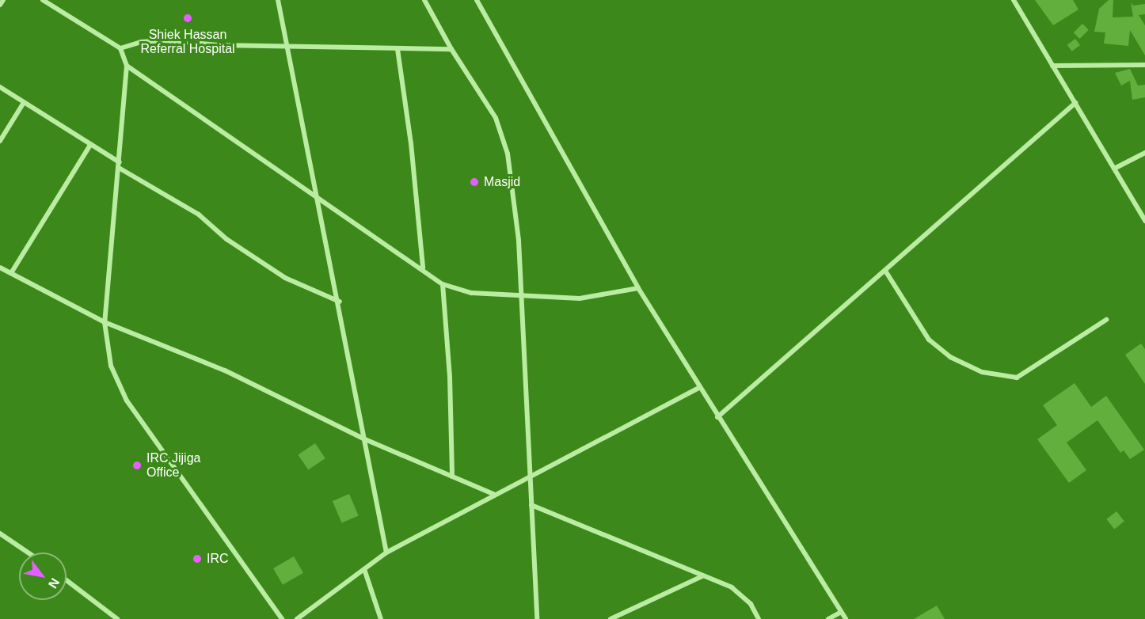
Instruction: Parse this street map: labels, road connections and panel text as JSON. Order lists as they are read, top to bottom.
{
  "places": [
    "Shiek Hassan Referral Hospital",
    "Masjid",
    "IRC Jijiga Office",
    "IRC"
  ],
  "north": "bottom right"
}
